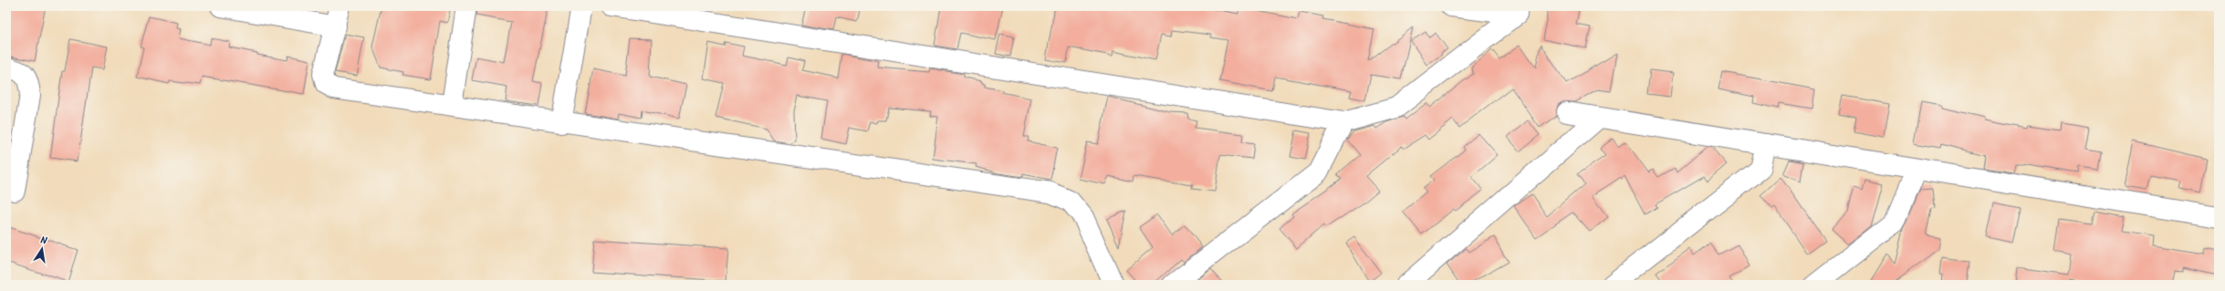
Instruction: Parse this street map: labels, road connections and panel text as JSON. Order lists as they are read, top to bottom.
{
  "north": "top"
}
